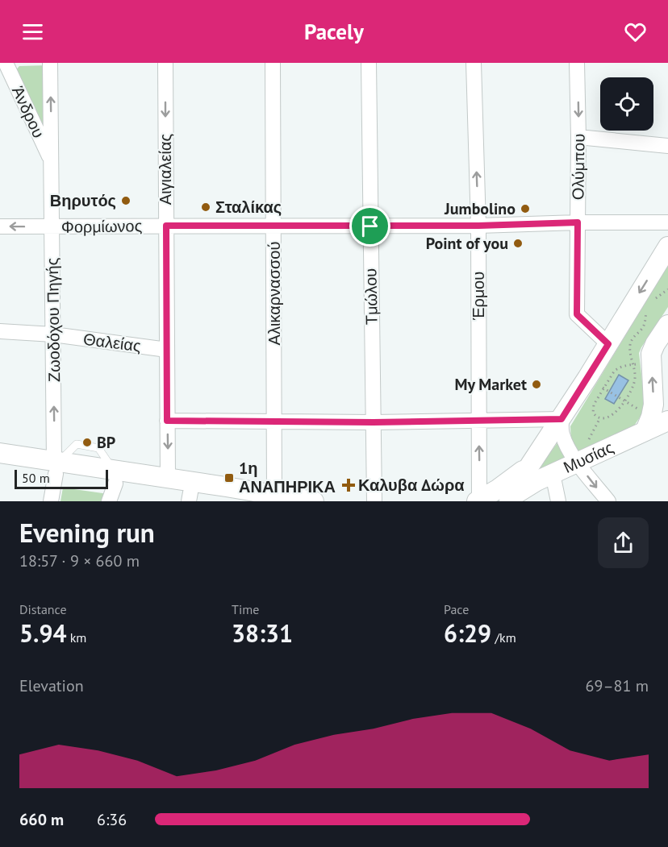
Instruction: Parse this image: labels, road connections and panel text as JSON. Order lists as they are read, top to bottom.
{
  "streets": {
    "street": [
      "Άνδρου",
      "Ολύμπου",
      "Αιγιαλείας",
      "Φορμίωνος",
      "Αλικαρνασσού",
      "Έρμου",
      "Τμώλου",
      "Ζωοδόχου Πηγής",
      "Θαλείας",
      "Μυσίας"
    ]
  },
  "crossings": [
    ["Άνδρου", "Ζωοδόχου Πηγής"],
    ["Ολύμπου", "Φορμίωνος"],
    ["Αιγιαλείας", "Φορμίωνος"],
    ["Αιγιαλείας", "Θαλείας"],
    ["Φορμίωνος", "Αλικαρνασσού"],
    ["Φορμίωνος", "Έρμου"],
    ["Φορμίωνος", "Τμώλου"],
    ["Φορμίωνος", "Ζωοδόχου Πηγής"],
    ["Ζωοδόχου Πηγής", "Θαλείας"]
  ],
  "one_way": ["Αιγιαλείας", "Ζωοδόχου Πηγής"],
  "places": {
    "other": [
      "Βηρυτός",
      "Σταλίκας",
      "Jumbolino",
      "Point of you",
      "My Market",
      "BP"
    ],
    "transit": ["1η ΑΝΑΠΗΡΙΚΑ"],
    "health": ["Καλυβα Δώρα"]
  },
  "scale_bar": "50 m",
  "page": {
    "header": "Pacely",
    "scale": "50 m",
    "heading": ["Evening run", "18:57 · 9 × 660 m"],
    "stats": [
      ["Distance", "5.94 km"],
      ["Time", "38:31"],
      ["Pace", "6:29 /km"]
    ],
    "chart": ["Elevation", "69–81 m"],
    "list": [
      {
        "name": "660 m",
        "note": "6:36"
      }
    ]
  }
}
